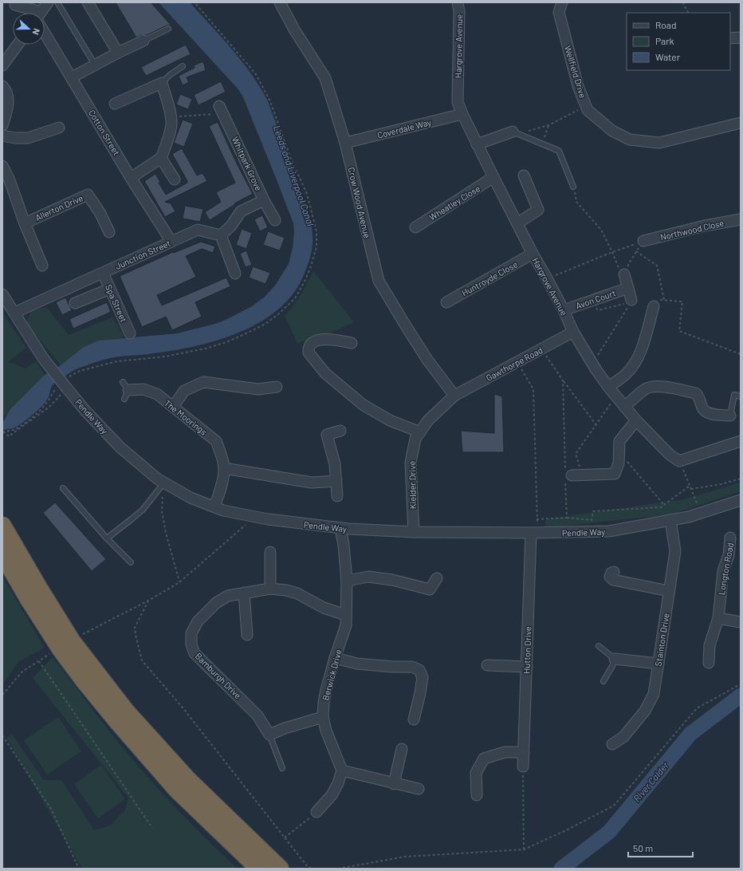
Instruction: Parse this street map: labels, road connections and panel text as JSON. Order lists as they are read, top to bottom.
{
  "streets": {
    "street": [
      "Hargrove Avenue",
      "Wellfield Drive",
      "Coverdale Way",
      "Cotton Street",
      "Whitpark Grove",
      "Crow Wood Avenue",
      "Wheatley Close",
      "Allerton Drive",
      "Northwood Close",
      "Junction Street",
      "Huntroyde Close",
      "Avon Court",
      "Spa Street",
      "Gawthorpe Road",
      "Pendle Way",
      "The Moorings",
      "Kielder Drive",
      "Longton Road",
      "Stainton Drive",
      "Hutton Drive",
      "Berwick Drive",
      "Bamburgh Drive"
    ]
  },
  "crossings": [
    ["Hargrove Avenue", "Coverdale Way"],
    ["Hargrove Avenue", "Wheatley Close"],
    ["Hargrove Avenue", "Huntroyde Close"],
    ["Hargrove Avenue", "Avon Court"],
    ["Hargrove Avenue", "Gawthorpe Road"],
    ["Coverdale Way", "Crow Wood Avenue"],
    ["Cotton Street", "Junction Street"],
    ["Crow Wood Avenue", "Gawthorpe Road"],
    ["Crow Wood Avenue", "Kielder Drive"],
    ["Junction Street", "Spa Street"],
    ["Junction Street", "Pendle Way"],
    ["Gawthorpe Road", "Kielder Drive"],
    ["Pendle Way", "The Moorings"],
    ["Pendle Way", "Kielder Drive"],
    ["Pendle Way", "Stainton Drive"],
    ["Pendle Way", "Hutton Drive"],
    ["Pendle Way", "Berwick Drive"],
    ["Berwick Drive", "Bamburgh Drive"]
  ],
  "water": ["Leeds and Liverpool Canal", "River Calder"],
  "legend": ["Road", "Park", "Water"],
  "scale_bar": "50 m",
  "north": "right"
}
